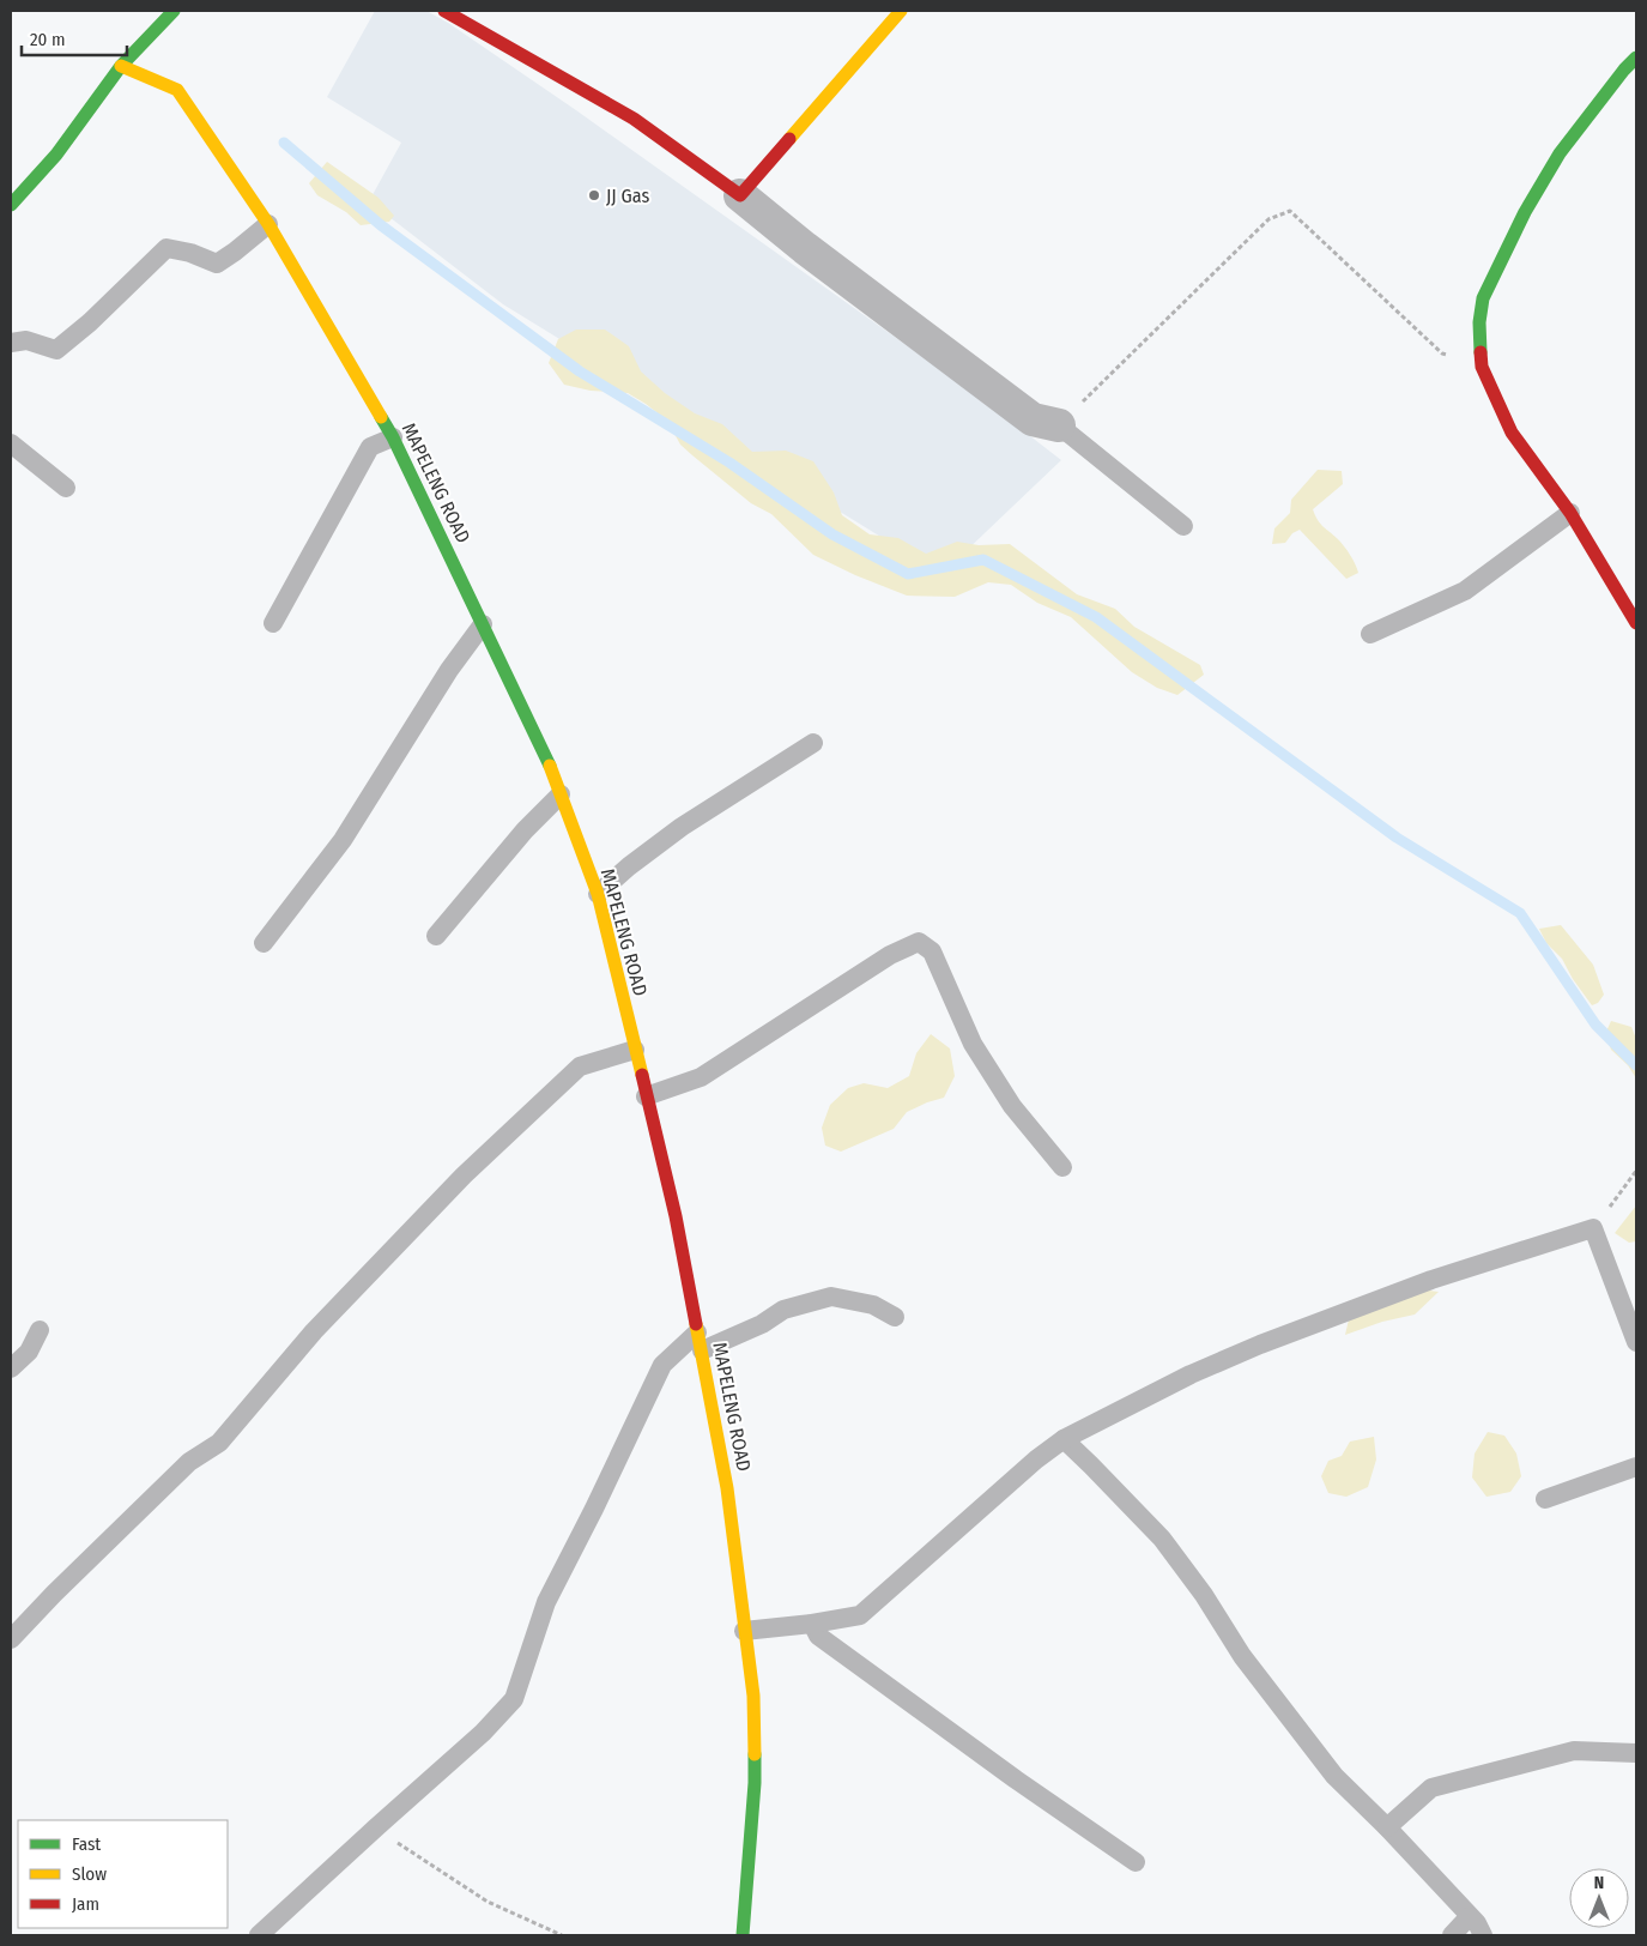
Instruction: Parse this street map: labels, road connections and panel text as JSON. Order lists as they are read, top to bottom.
{
  "streets": {
    "street": ["MAPELENG ROAD"]
  },
  "places": ["JJ Gas"],
  "legend": ["Fast", "Slow", "Jam"],
  "scale_bar": "20 m",
  "north": "top"
}
